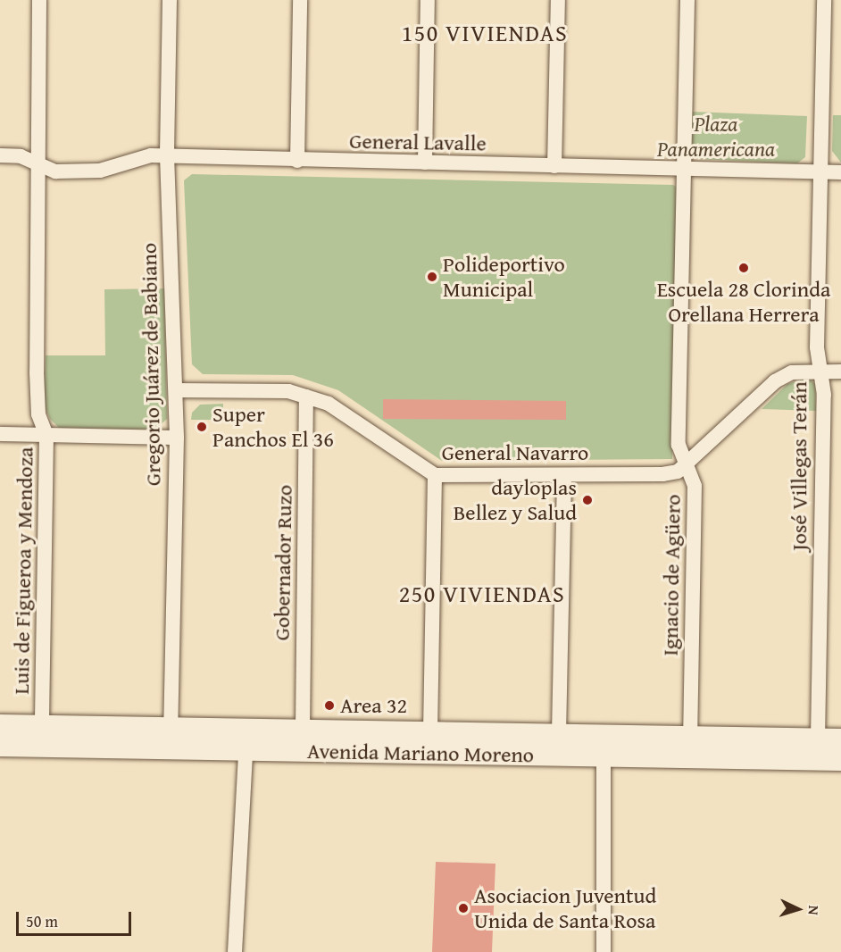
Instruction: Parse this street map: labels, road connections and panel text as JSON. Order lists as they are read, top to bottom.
{
  "streets": {
    "main road": ["Avenida Mariano Moreno"],
    "street": [
      "General Lavalle",
      "Gregorio Juárez de Babiano",
      "General Navarro",
      "José Villegas Terán",
      "Gobernador Ruzo",
      "Luis de Figueroa y Mendoza",
      "Ignacio de Agüero"
    ]
  },
  "crossings": [
    ["General Lavalle", "Gregorio Juárez de Babiano"],
    ["General Lavalle", "José Villegas Terán"],
    ["General Lavalle", "Luis de Figueroa y Mendoza"],
    ["General Lavalle", "Ignacio de Agüero"],
    ["Gregorio Juárez de Babiano", "General Navarro"],
    ["Gregorio Juárez de Babiano", "Avenida Mariano Moreno"],
    ["General Navarro", "José Villegas Terán"],
    ["General Navarro", "Gobernador Ruzo"],
    ["General Navarro", "Ignacio de Agüero"],
    ["José Villegas Terán", "Avenida Mariano Moreno"],
    ["Gobernador Ruzo", "Avenida Mariano Moreno"],
    ["Luis de Figueroa y Mendoza", "Avenida Mariano Moreno"],
    ["Ignacio de Agüero", "Avenida Mariano Moreno"]
  ],
  "districts": ["150 VIVIENDAS", "250 VIVIENDAS"],
  "parks": ["Plaza Panamericana"],
  "places": [
    "Escuela 28 Clorinda Orellana Herrera",
    "Polideportivo Municipal",
    "Super Panchos El 36",
    "dayloplas Bellez y Salud",
    "Area 32",
    "Asociacion Juventud Unida de Santa Rosa"
  ],
  "scale_bar": "50 m",
  "north": "right"
}
